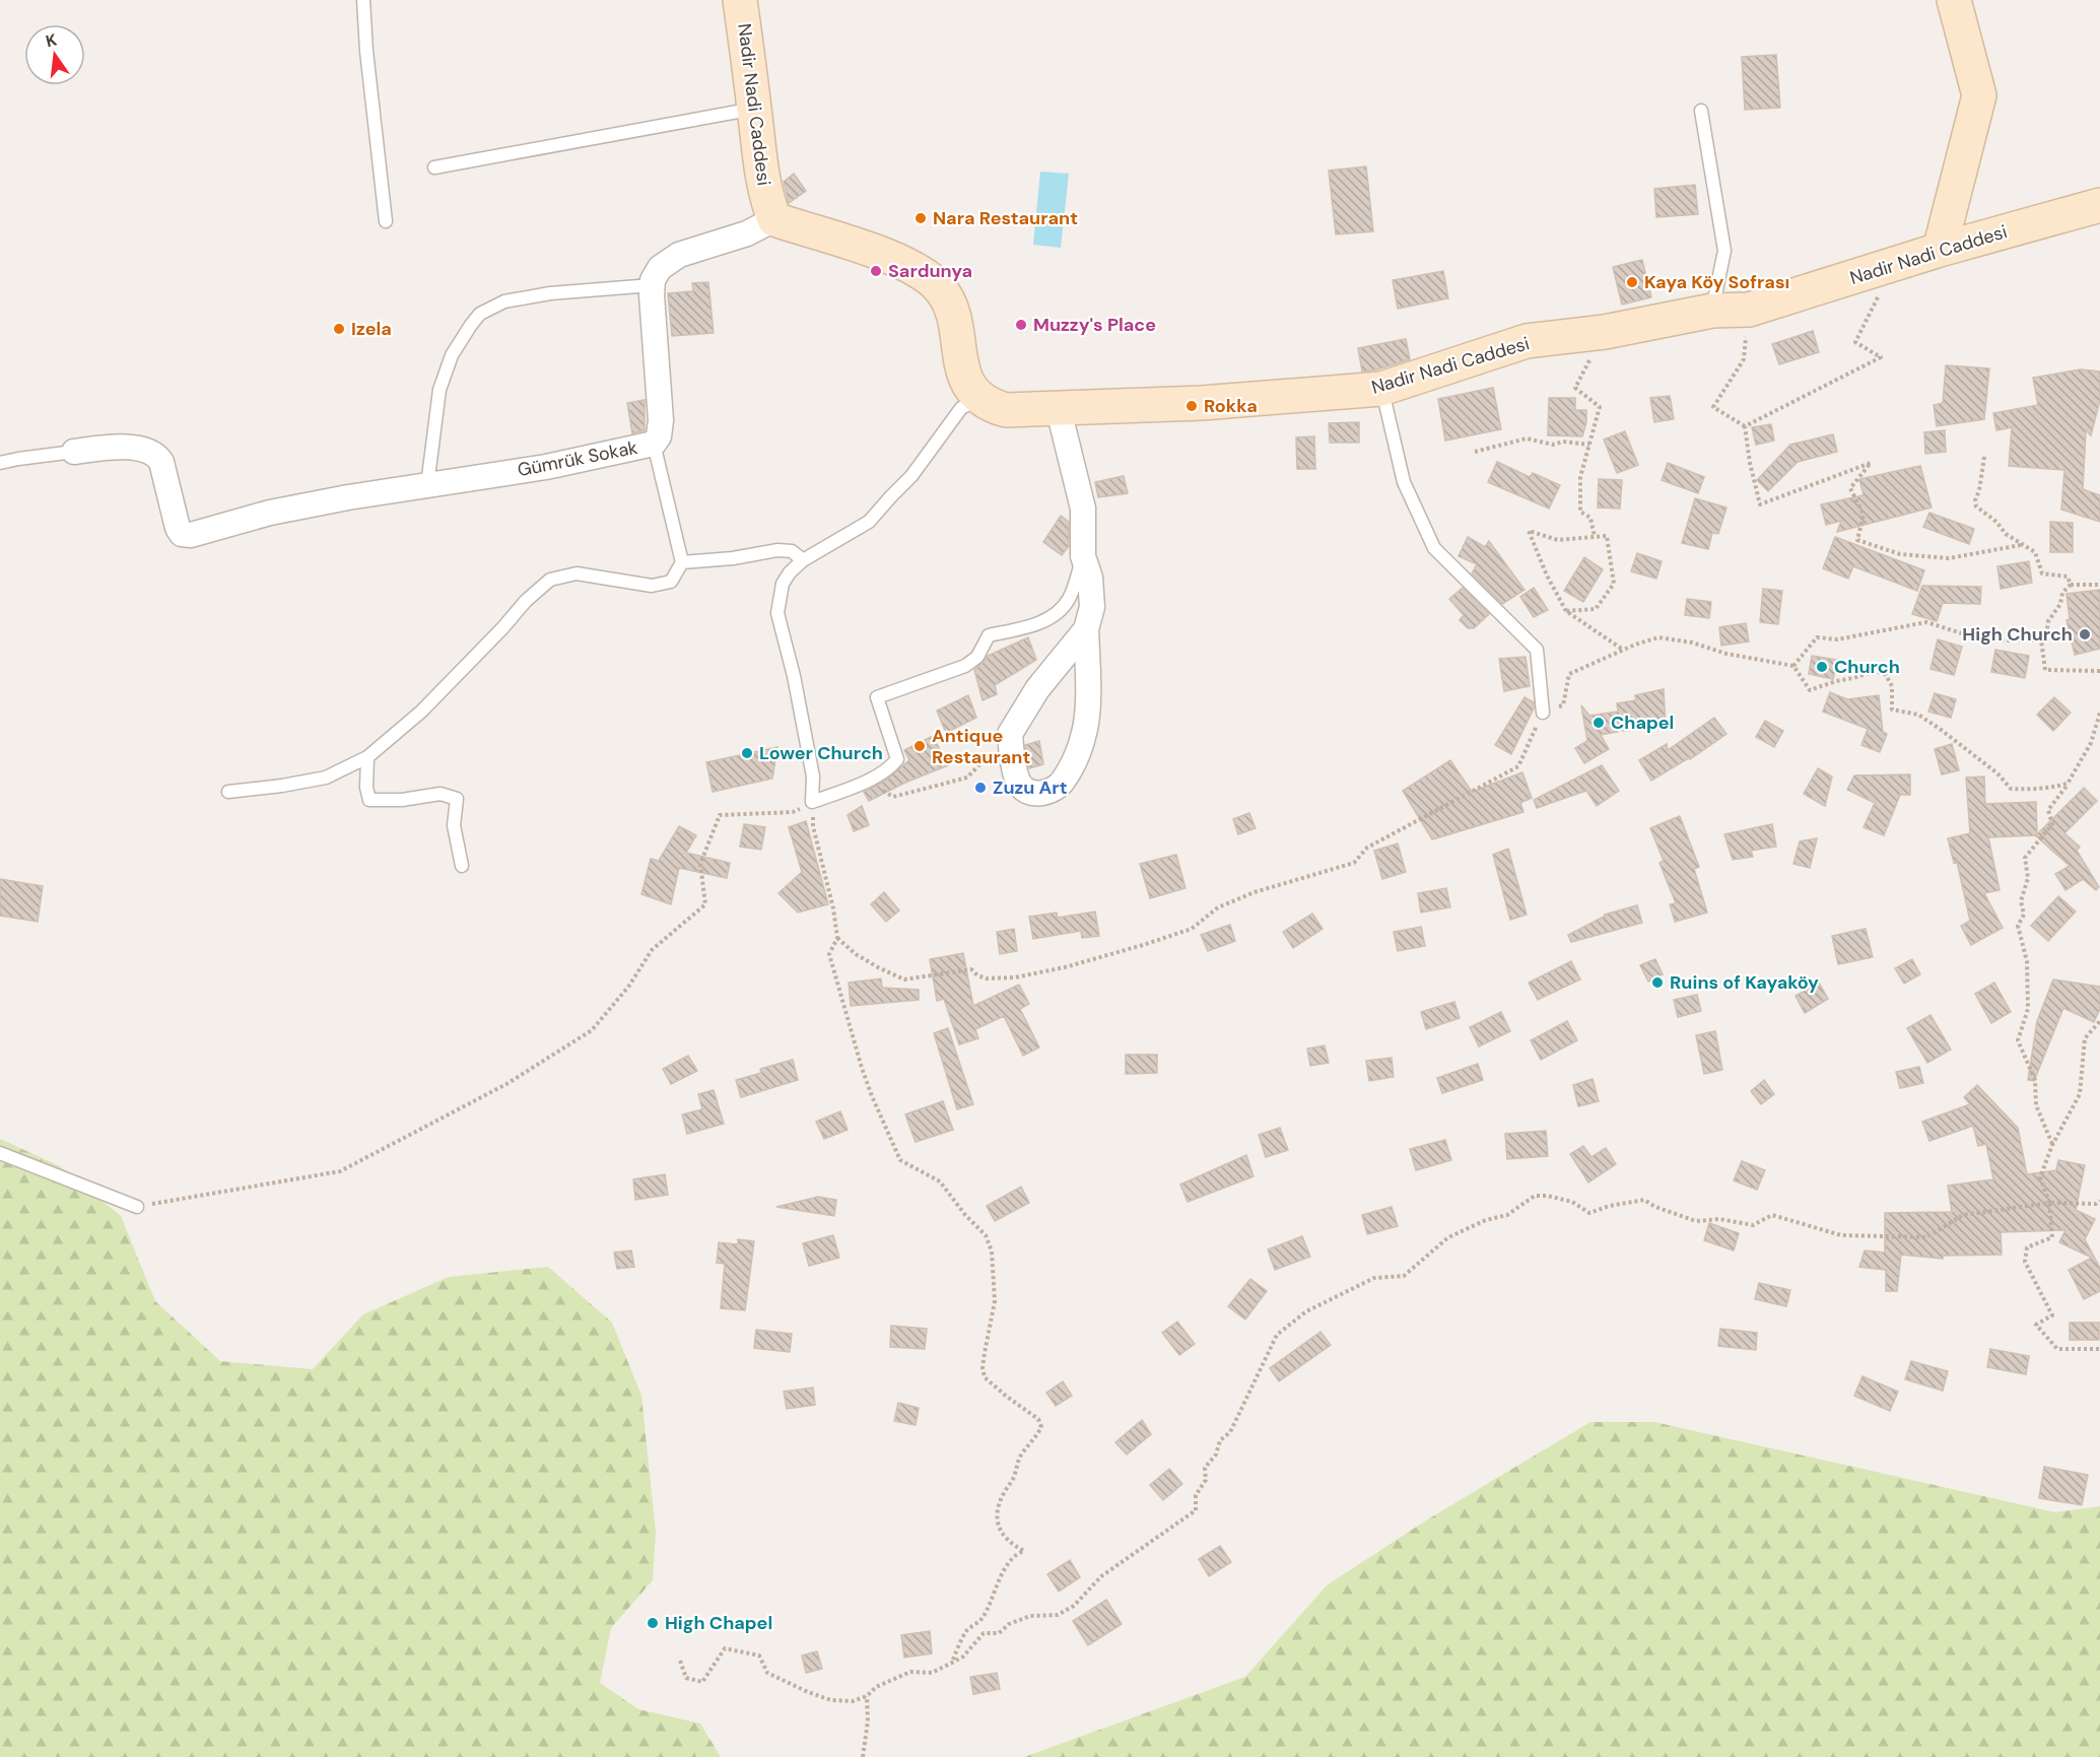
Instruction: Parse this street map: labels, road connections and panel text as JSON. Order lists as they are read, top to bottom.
{
  "streets": {
    "street": ["Nadir Nadi Caddesi", "Gümrük Sokak"]
  },
  "places": [
    "Nara Restaurant",
    "Sardunya",
    "Kaya Köy Sofrası",
    "Muzzy's Place",
    "Izela",
    "Rokka",
    "High Church",
    "Church",
    "Chapel",
    "Antique Restaurant",
    "Lower Church",
    "Zuzu Art",
    "Ruins of Kayaköy",
    "High Chapel"
  ],
  "north": "top"
}
